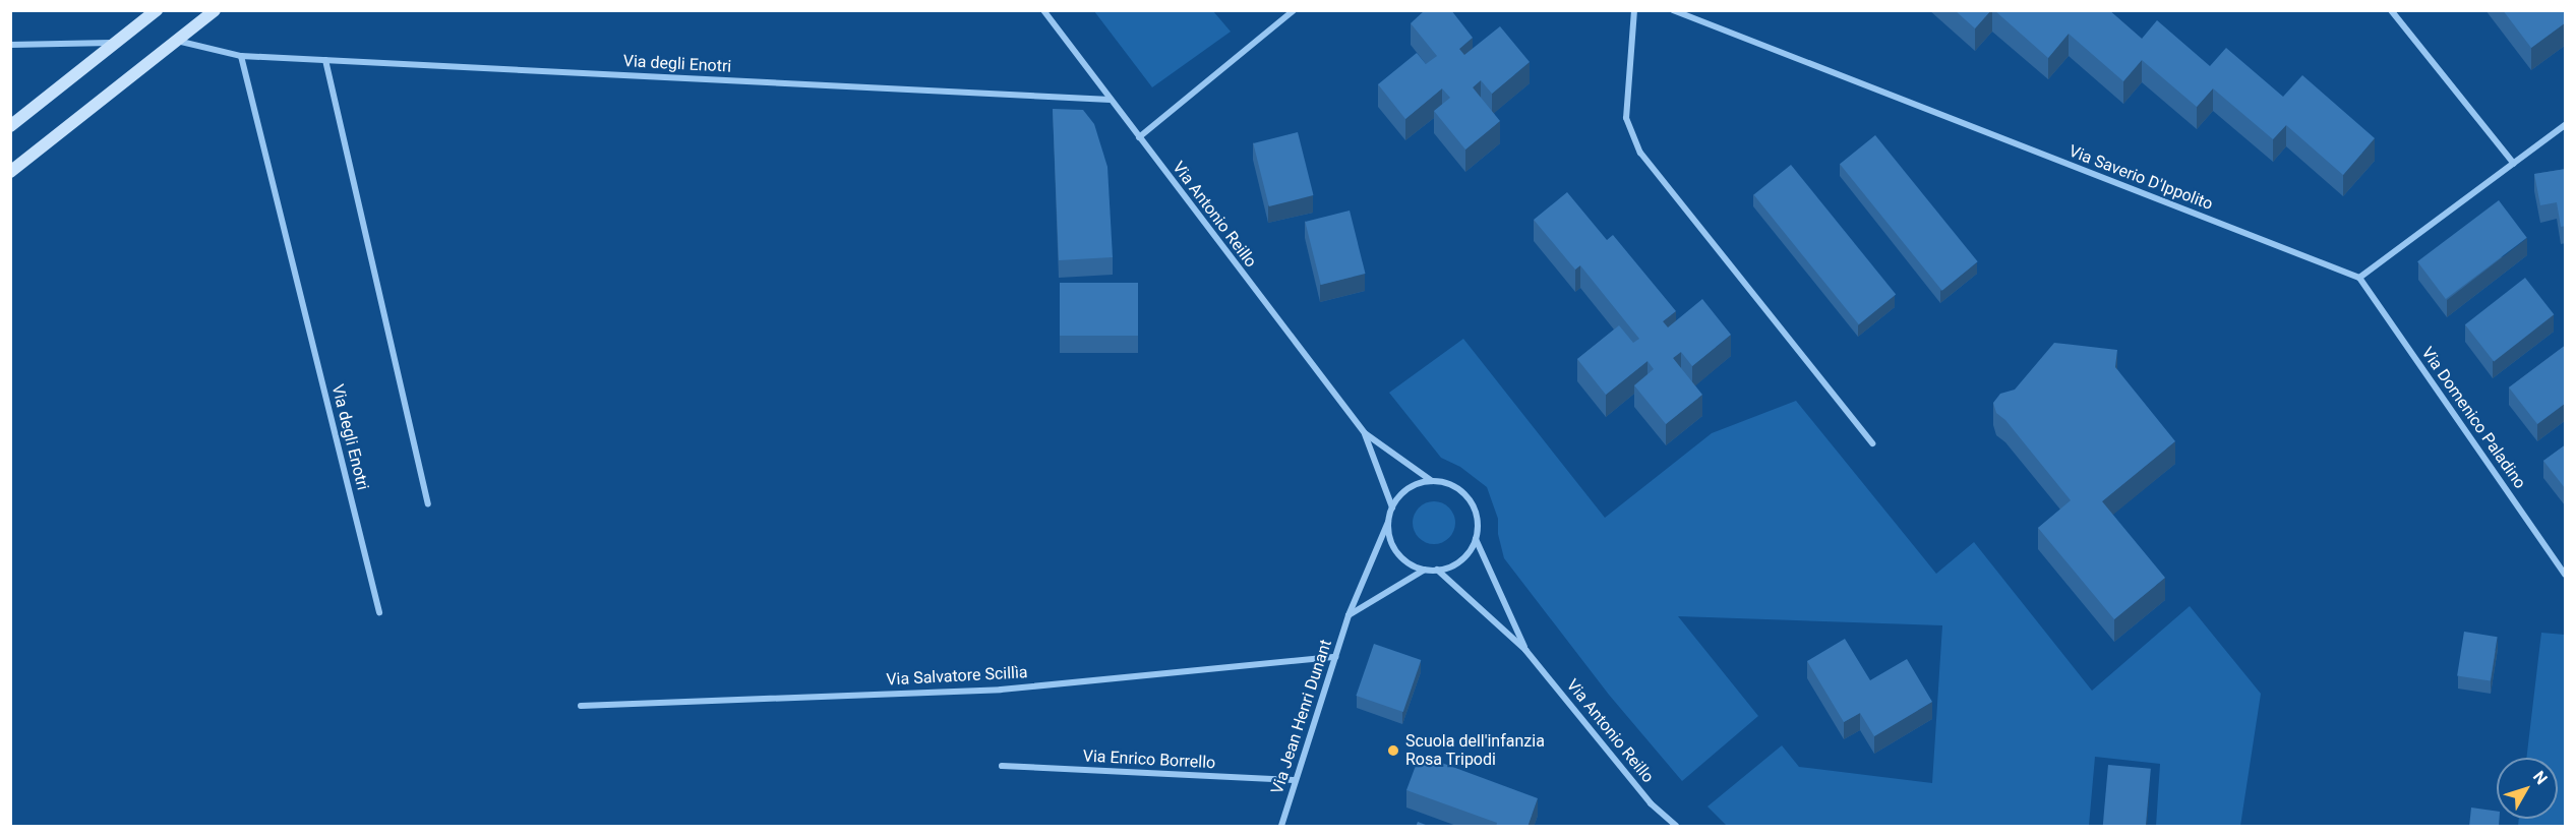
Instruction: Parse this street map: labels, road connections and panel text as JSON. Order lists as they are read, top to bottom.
{
  "streets": {
    "street": [
      "Via degli Enotri",
      "Via Saverio D'Ippolito",
      "Via Antonio Reillo",
      "Via Domenico Paladino",
      "Via Salvatore Scillìa",
      "Via Jean Henri Dunant",
      "Via Enrico Borrello"
    ]
  },
  "crossings": [
    ["Via degli Enotri", "Via Antonio Reillo"],
    ["Via Saverio D'Ippolito", "Via Domenico Paladino"],
    ["Via Antonio Reillo", "Via Jean Henri Dunant"],
    ["Via Salvatore Scillìa", "Via Jean Henri Dunant"],
    ["Via Jean Henri Dunant", "Via Enrico Borrello"]
  ],
  "places": ["Scuola dell'infanzia Rosa Tripodi"],
  "north": "top right"
}
